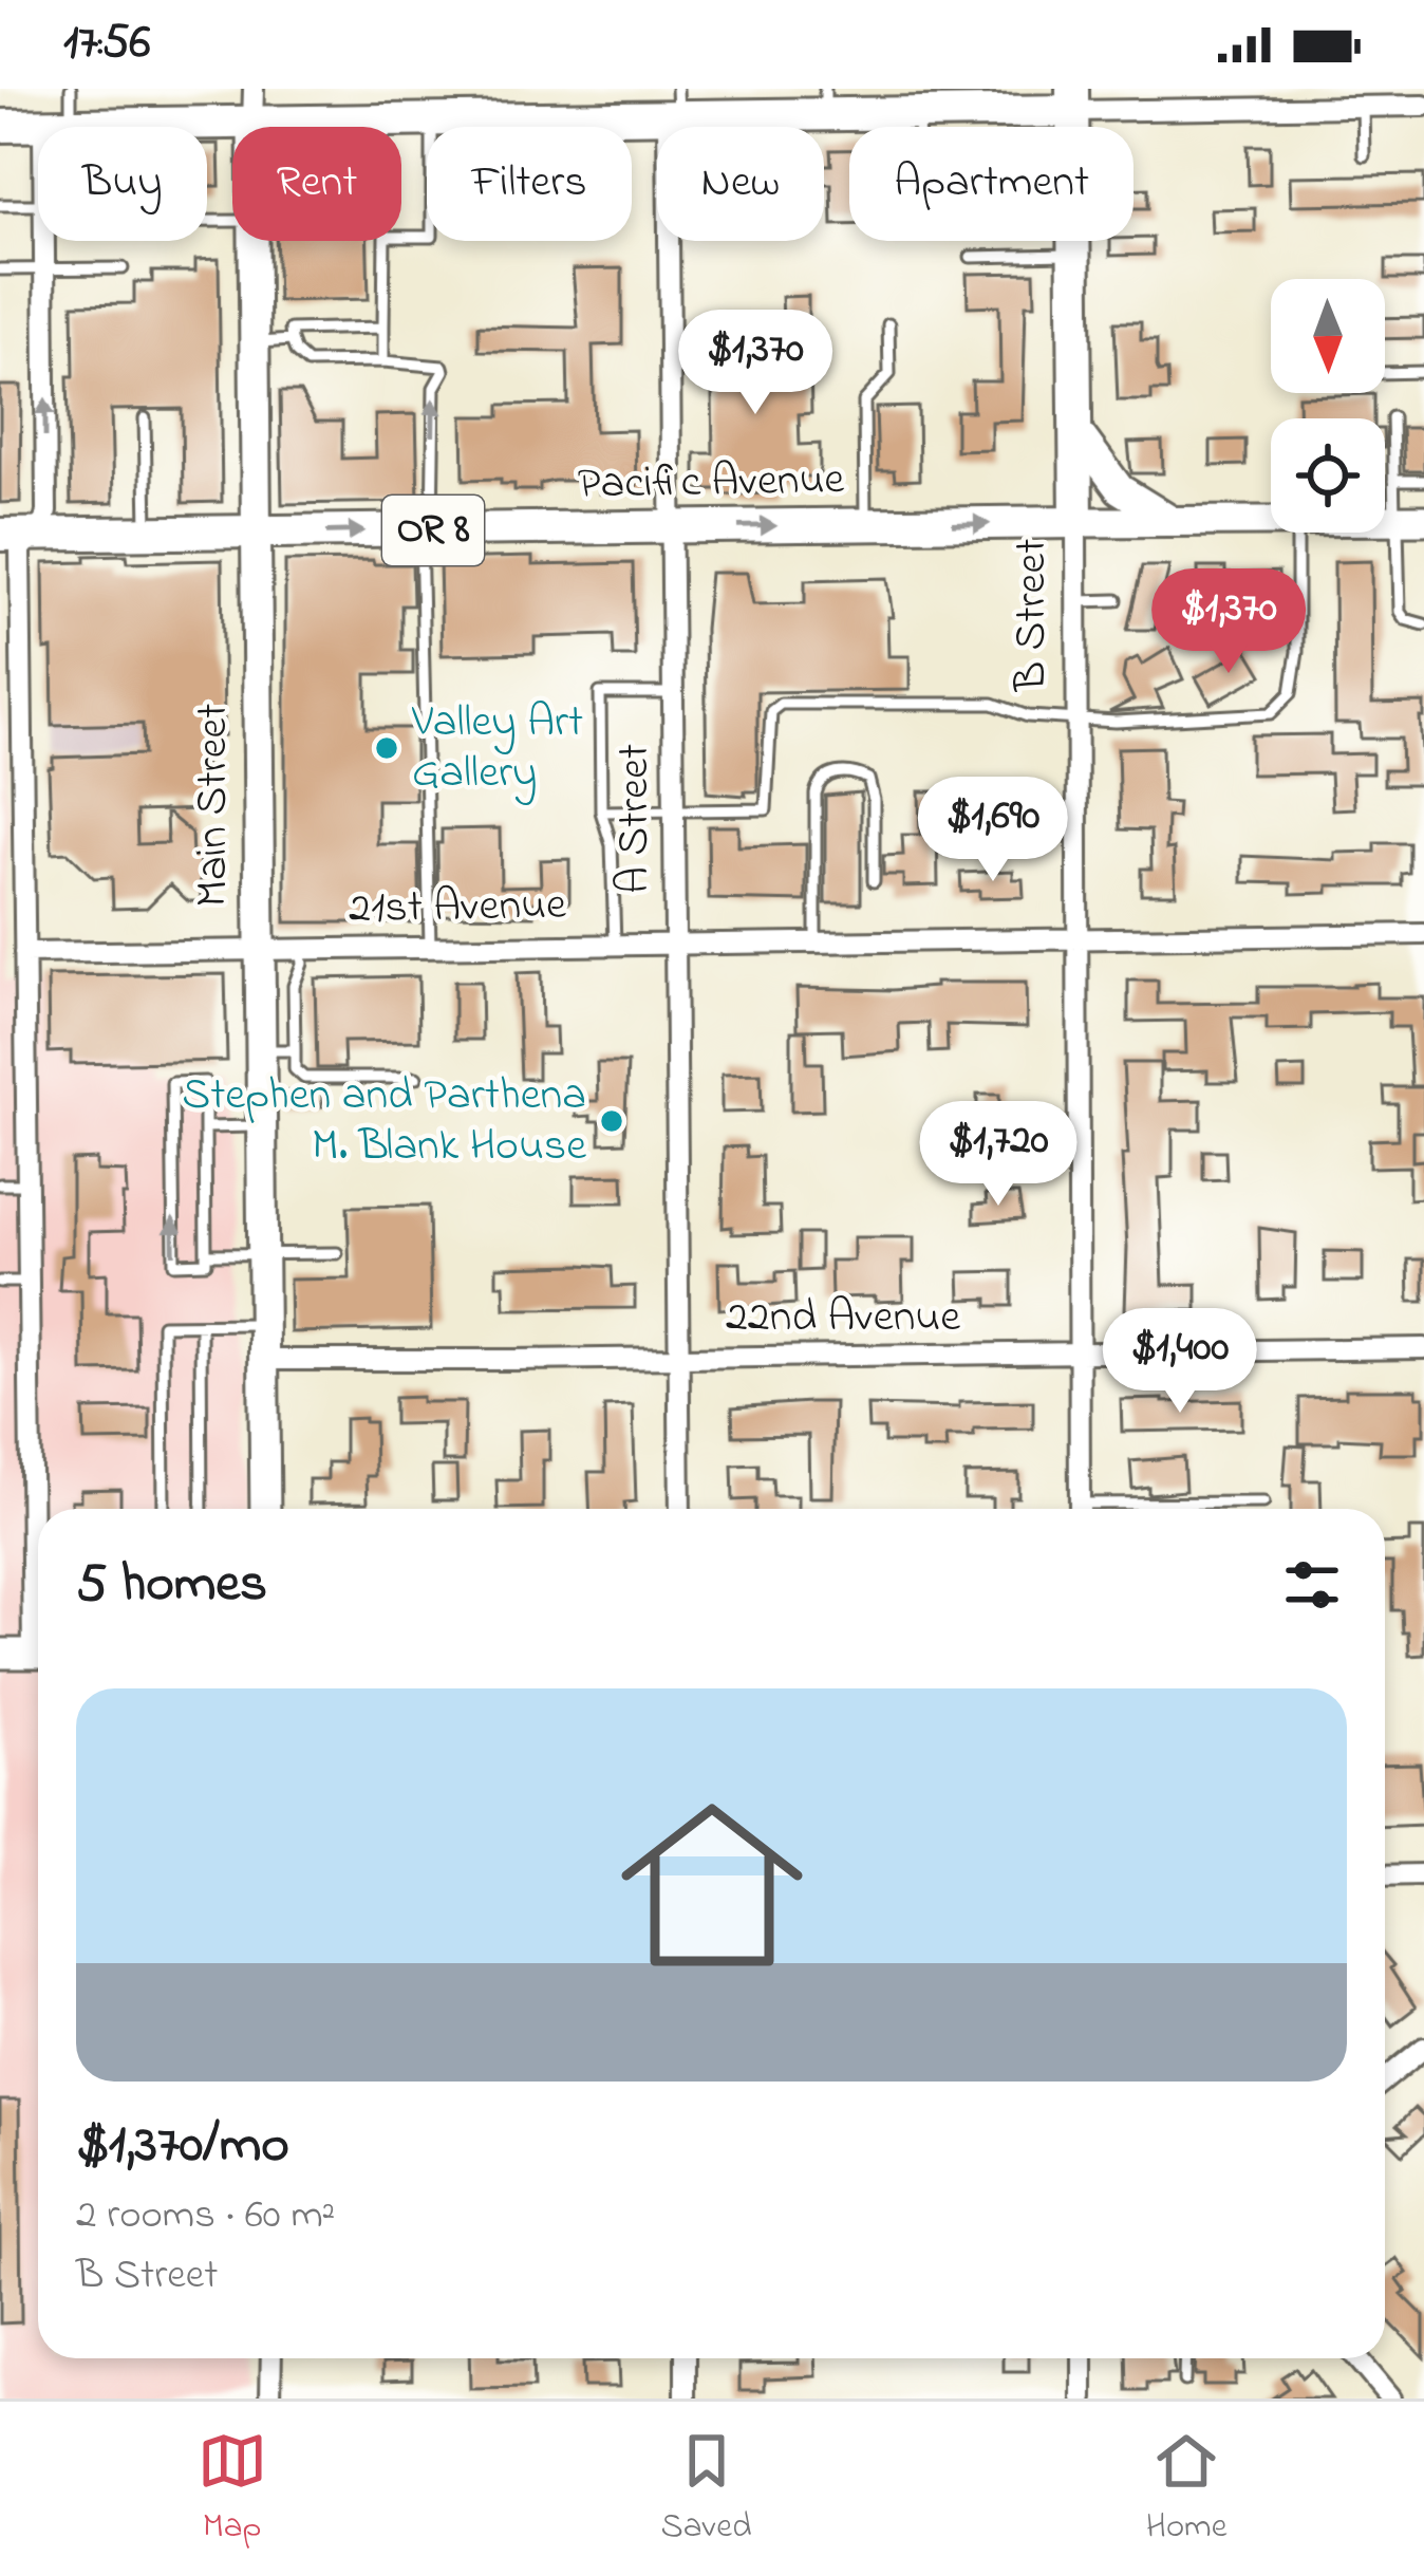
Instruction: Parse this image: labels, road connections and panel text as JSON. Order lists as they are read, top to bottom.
{
  "streets": {
    "main road": ["Pacific Avenue", "OR 8", "B Street"],
    "street": [
      "Main Street",
      "A Street",
      "21st Avenue",
      "22nd Avenue"
    ]
  },
  "crossings": [
    ["Pacific Avenue", "B Street"],
    ["Pacific Avenue", "Main Street"],
    ["Pacific Avenue", "A Street"],
    ["B Street", "21st Avenue"],
    ["B Street", "22nd Avenue"],
    ["Main Street", "21st Avenue"],
    ["Main Street", "22nd Avenue"],
    ["A Street", "21st Avenue"],
    ["A Street", "22nd Avenue"]
  ],
  "one_way": ["Pacific Avenue"],
  "places": ["Valley Art Gallery", "Stephen and Parthena M. Blank House"],
  "north": "bottom",
  "page": {
    "status": "17:56",
    "chip": [
      "Buy",
      "Rent",
      "Filters",
      "New",
      "Apartment"
    ],
    "price": [
      "$1,370",
      "$1,370",
      "$1,690",
      "$1,720",
      "$1,400"
    ],
    "heading": "5 homes",
    "list": [
      {
        "name": "$1,370/mo",
        "note": "2 rooms · 60 m² · B Street"
      }
    ],
    "tabs": ["Map", "Saved", "Home"]
  }
}
